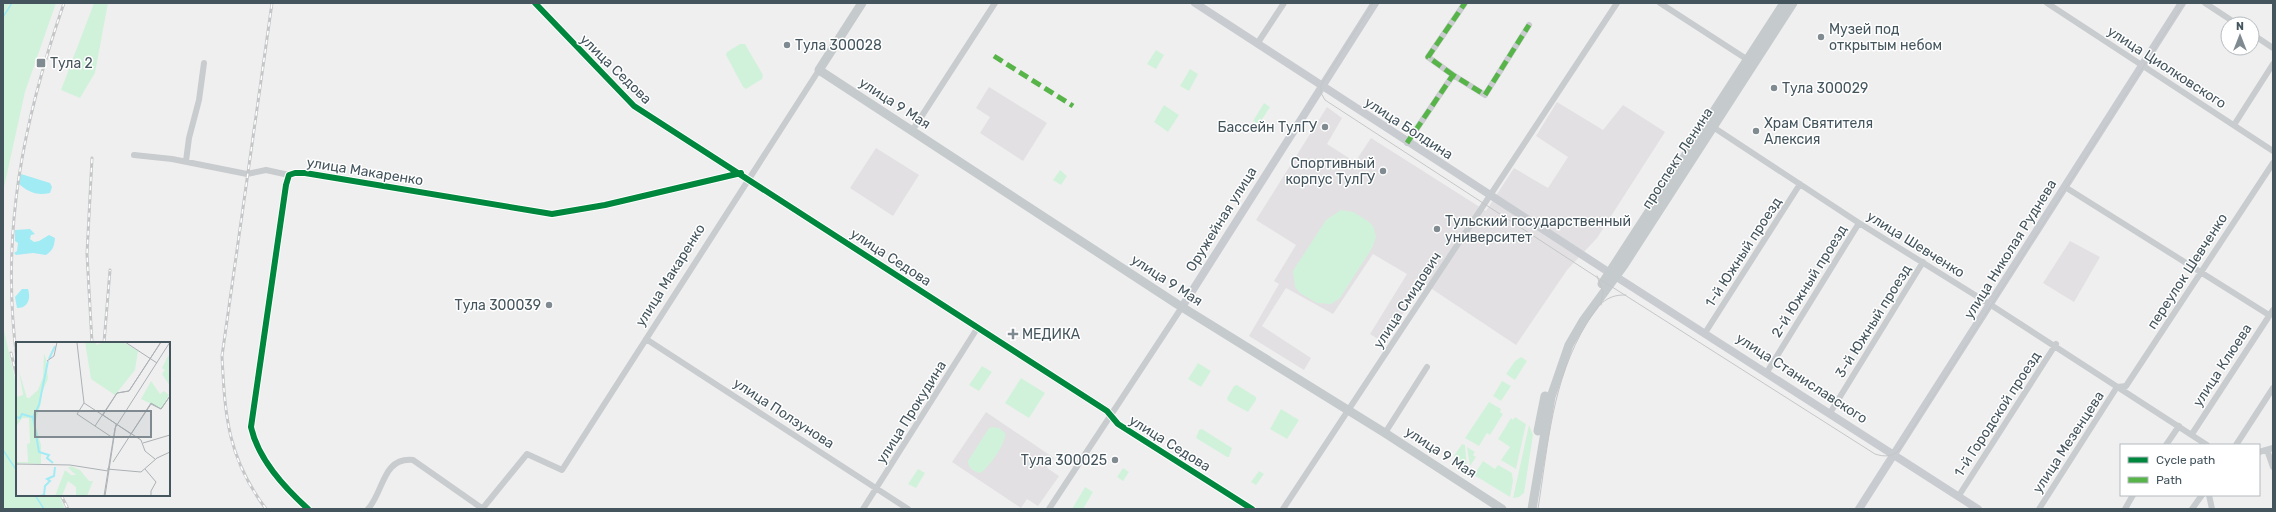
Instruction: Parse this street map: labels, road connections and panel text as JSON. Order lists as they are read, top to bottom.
{
  "streets": {
    "main road": ["улица 9 Мая", "проспект Ленина", "улица Макаренко"],
    "street": [
      "улица Циолковского",
      "улица Седова",
      "улица Болдина",
      "Оружейная улица",
      "улица Шевченко",
      "улица Николая Руднева",
      "1-й Южный проезд",
      "переулок Шевченко",
      "2-й Южный проезд",
      "улица Смидович",
      "3-й Южный проезд",
      "улица Клюева",
      "улица Станиславского",
      "улица Прокудина",
      "улица Ползунова",
      "1-й Городской проезд",
      "улица Мезенцева"
    ]
  },
  "crossings": [
    ["улица Циолковского", "улица Николая Руднева"],
    ["улица Седова", "улица Макаренко"],
    ["улица Седова", "Оружейная улица"],
    ["улица Седова", "улица Прокудина"],
    ["улица 9 Мая", "улица Макаренко"],
    ["улица 9 Мая", "Оружейная улица"],
    ["улица 9 Мая", "улица Смидович"],
    ["улица Болдина", "проспект Ленина"],
    ["улица Болдина", "Оружейная улица"],
    ["улица Болдина", "улица Смидович"],
    ["улица Болдина", "улица Станиславского"],
    ["проспект Ленина", "улица Шевченко"],
    ["проспект Ленина", "улица Станиславского"],
    ["улица Макаренко", "улица Ползунова"],
    ["улица Шевченко", "улица Николая Руднева"],
    ["улица Шевченко", "1-й Южный проезд"],
    ["улица Шевченко", "переулок Шевченко"],
    ["улица Шевченко", "2-й Южный проезд"],
    ["улица Шевченко", "3-й Южный проезд"],
    ["улица Шевченко", "улица Клюева"],
    ["улица Шевченко", "1-й Городской проезд"],
    ["улица Шевченко", "улица Мезенцева"],
    ["улица Николая Руднева", "улица Станиславского"],
    ["1-й Южный проезд", "улица Станиславского"],
    ["переулок Шевченко", "улица Мезенцева"],
    ["2-й Южный проезд", "улица Станиславского"],
    ["3-й Южный проезд", "улица Станиславского"],
    ["улица Станиславского", "1-й Городской проезд"],
    ["улица Прокудина", "улица Ползунова"]
  ],
  "places": {
    "other": [
      "Музей под открытым небом",
      "Тула 300028",
      "Тула 300029",
      "Бассейн ТулГУ",
      "Храм Святителя Алексия",
      "Спортивный корпус ТулГУ",
      "Тульский государственный университет",
      "Тула 300039",
      "Тула 300025"
    ],
    "transit": ["Тула 2"],
    "health": ["МЕДИКА"]
  },
  "legend": ["Cycle path", "Path"],
  "north": "top"
}
